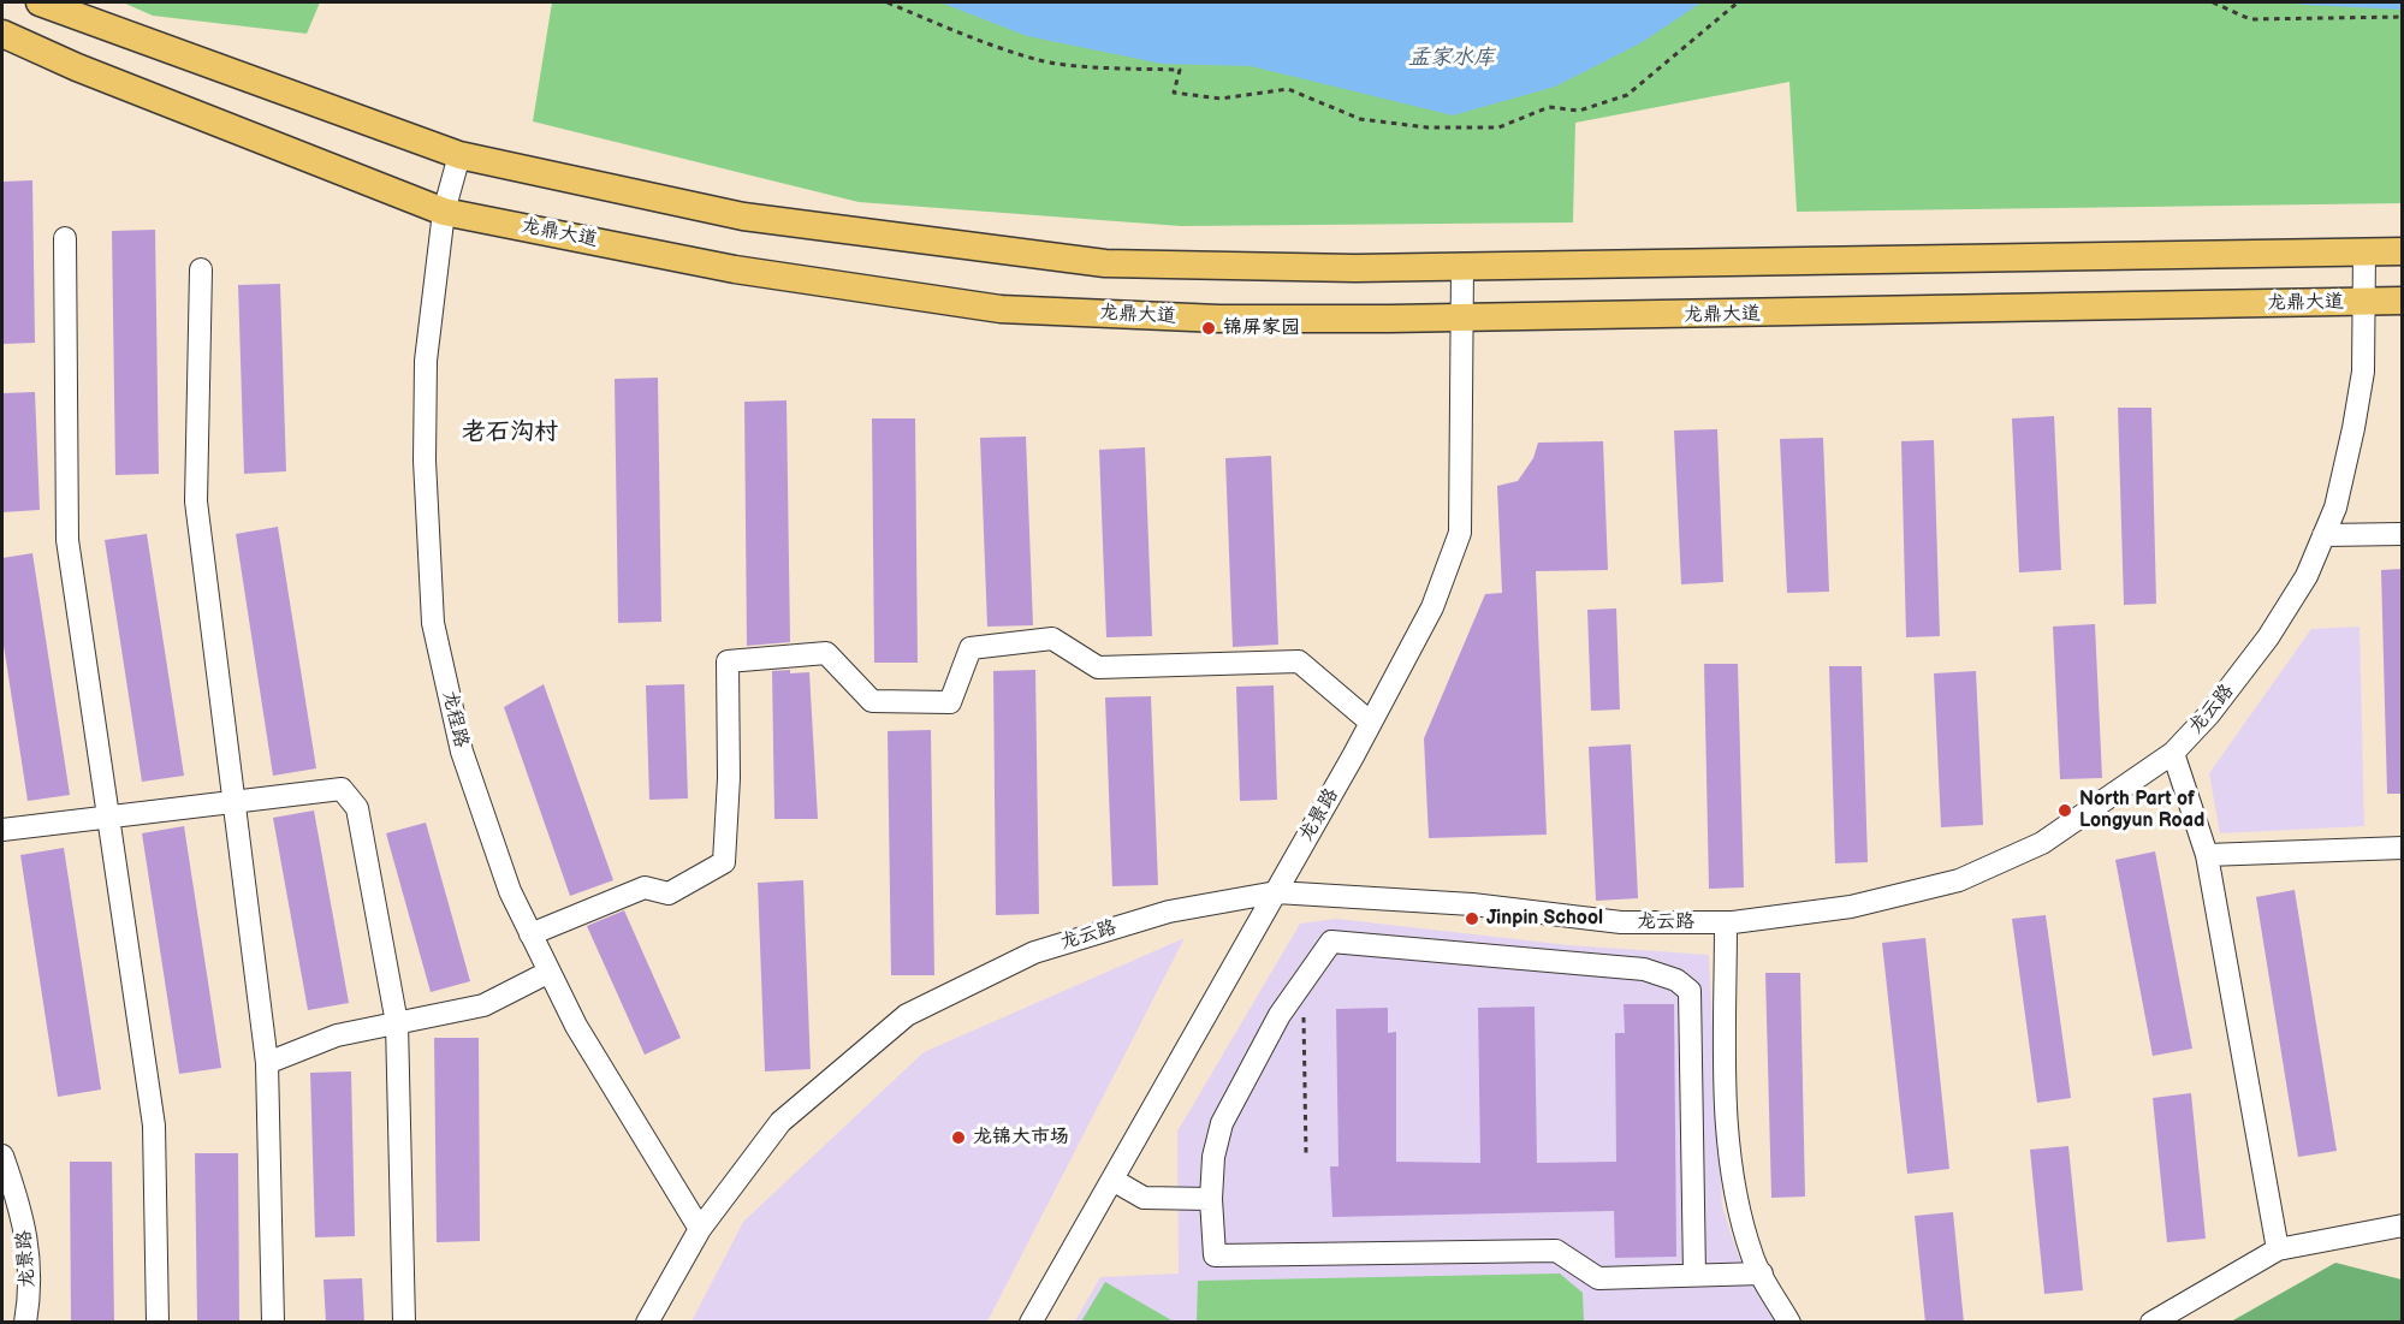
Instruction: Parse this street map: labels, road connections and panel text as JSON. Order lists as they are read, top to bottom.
{
  "streets": {
    "main road": ["龙鼎大道"],
    "street": ["龙云路", "龙程路", "龙景路"]
  },
  "crossings": [
    ["龙鼎大道", "龙云路"],
    ["龙鼎大道", "龙程路"],
    ["龙鼎大道", "龙景路"],
    ["龙云路", "龙程路"],
    ["龙云路", "龙景路"]
  ],
  "districts": ["老石沟村"],
  "water": ["孟家水库"],
  "places": [
    "锦屏家园",
    "North Part of Longyun Road",
    "Jinpin School",
    "龙锦大市场"
  ]
}
